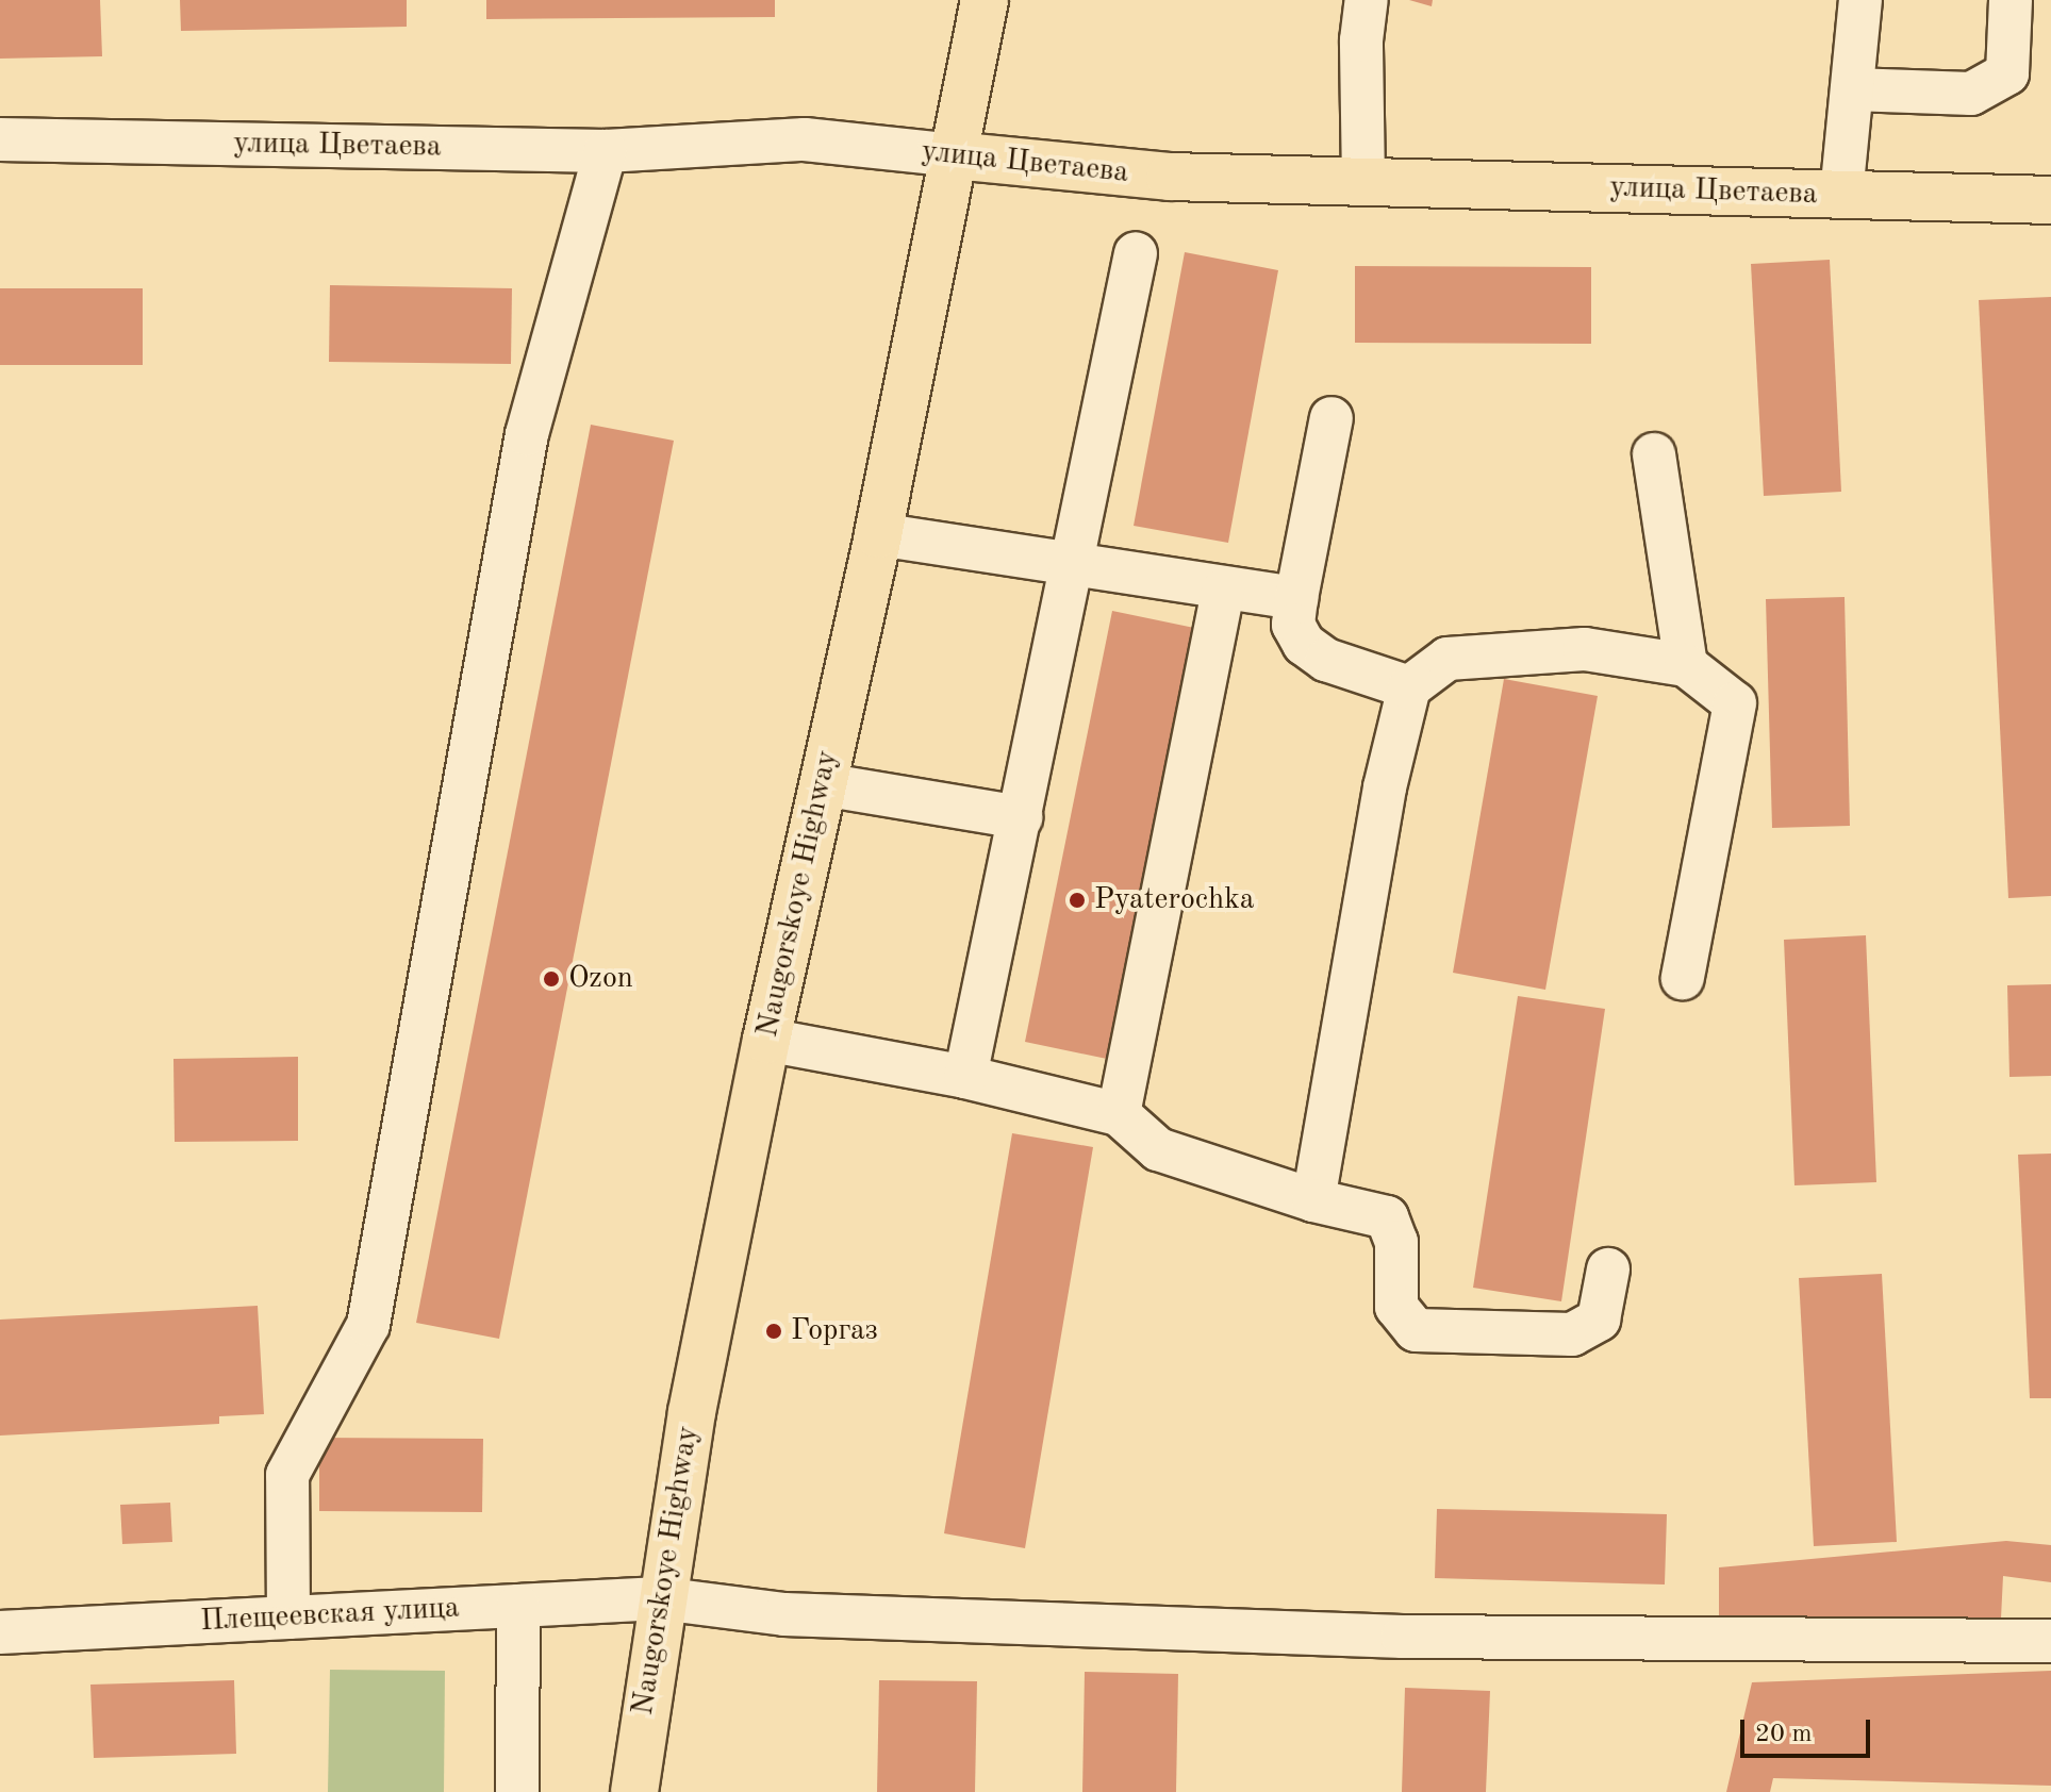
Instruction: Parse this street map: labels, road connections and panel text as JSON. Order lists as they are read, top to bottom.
{
  "streets": {
    "main road": ["улица Цветаева", "Naugorskoye Highway"],
    "street": ["Плещеевская улица"]
  },
  "crossings": [
    ["улица Цветаева", "Naugorskoye Highway"],
    ["Naugorskoye Highway", "Плещеевская улица"]
  ],
  "places": ["Pyaterochka", "Ozon", "Горгаз"],
  "scale_bar": "20 m"
}
